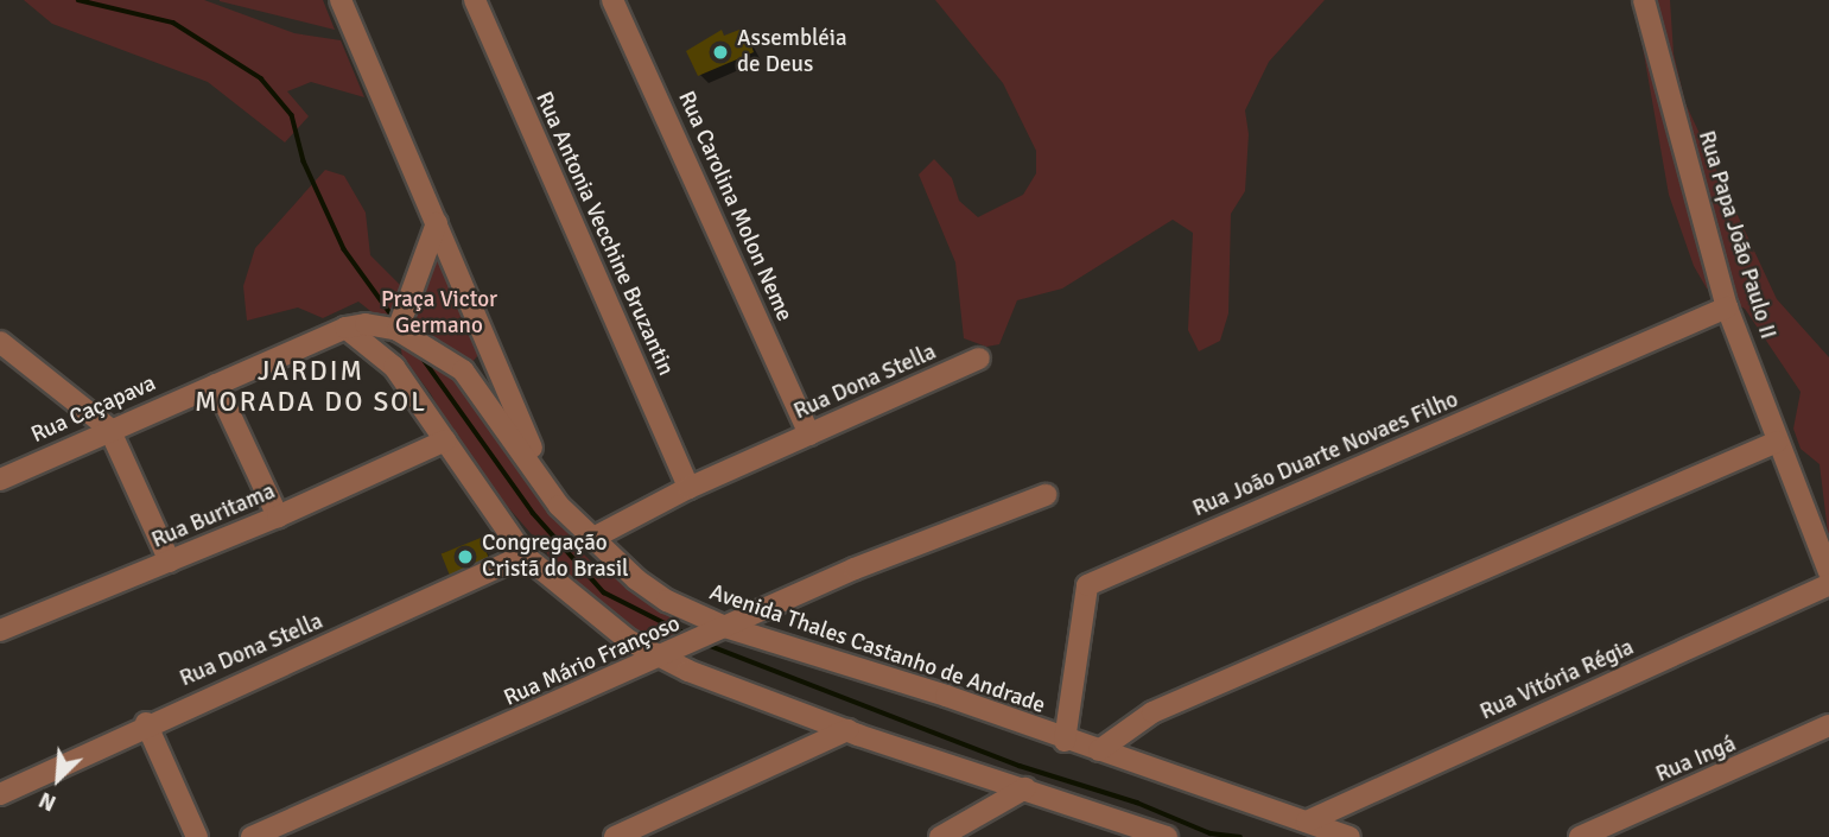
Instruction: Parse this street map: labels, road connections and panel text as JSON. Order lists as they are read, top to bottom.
{
  "streets": {
    "street": [
      "Rua Carolina Molon Neme",
      "Rua Antonia Vecchine Bruzantin",
      "Rua Papa João Paulo II",
      "Rua Dona Stella",
      "Rua Caçapava",
      "Rua João Duarte Novaes Filho",
      "Rua Buritama",
      "Avenida Thales Castanho de Andrade",
      "Rua Mário Françoso",
      "Rua Vitória Régia",
      "Rua Ingá"
    ]
  },
  "crossings": [
    ["Rua Carolina Molon Neme", "Rua Dona Stella"],
    ["Rua Antonia Vecchine Bruzantin", "Rua Dona Stella"],
    ["Rua Papa João Paulo II", "Rua João Duarte Novaes Filho"],
    ["Rua Dona Stella", "Avenida Thales Castanho de Andrade"],
    ["Rua Caçapava", "Avenida Thales Castanho de Andrade"],
    ["Rua João Duarte Novaes Filho", "Avenida Thales Castanho de Andrade"],
    ["Avenida Thales Castanho de Andrade", "Rua Mário Françoso"],
    ["Avenida Thales Castanho de Andrade", "Rua Vitória Régia"]
  ],
  "districts": ["JARDIM MORADA DO SOL"],
  "parks": ["Praça Victor Germano"],
  "places": ["Assembléia de Deus", "Congregação Cristã do Brasil"],
  "north": "bottom left"
}
